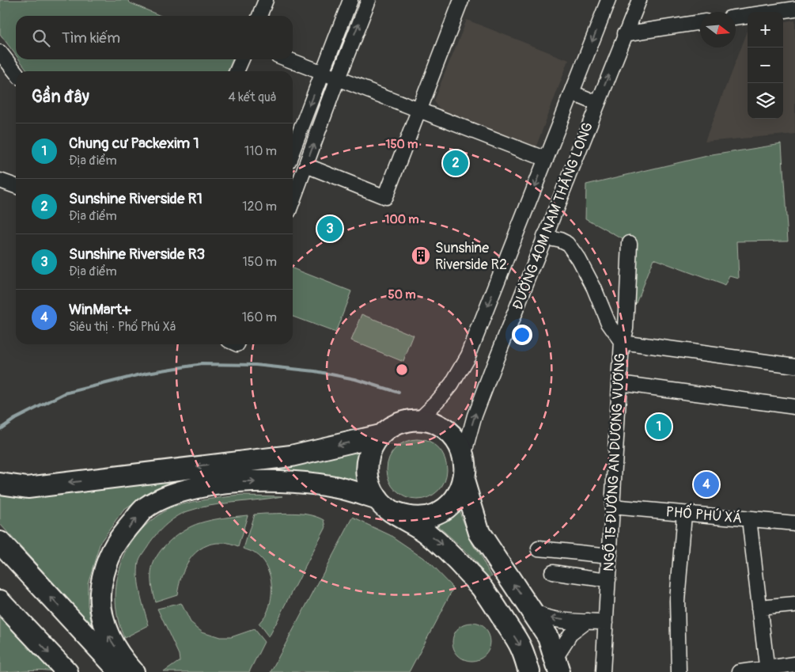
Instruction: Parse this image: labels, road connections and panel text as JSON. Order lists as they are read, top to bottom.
{
  "streets": {
    "street": ["ĐƯỜNG 40M NAM THĂNG LONG", "NGÕ 15 ĐƯỜNG AN DƯƠNG VƯƠNG", "PHỐ PHÚ XÁ"]
  },
  "crossings": [
    ["ĐƯỜNG 40M NAM THĂNG LONG", "NGÕ 15 ĐƯỜNG AN DƯƠNG VƯƠNG"],
    ["NGÕ 15 ĐƯỜNG AN DƯƠNG VƯƠNG", "PHỐ PHÚ XÁ"]
  ],
  "places": {
    "building": ["Sunshine Riverside R2"]
  },
  "north": "right",
  "page": {
    "map_buttons": ["+", "−"],
    "search": "Tìm kiếm",
    "heading": ["Gần đây", "4 kết quả"],
    "list": [
      {
        "mark": "1",
        "name": "Chung cư Packexim 1",
        "note": "Địa điểm",
        "value": "110 m"
      },
      {
        "mark": "2",
        "name": "Sunshine Riverside R1",
        "note": "Địa điểm",
        "value": "120 m"
      },
      {
        "mark": "3",
        "name": "Sunshine Riverside R3",
        "note": "Địa điểm",
        "value": "150 m"
      },
      {
        "mark": "4",
        "name": "WinMart+",
        "note": "Siêu thị · Phố Phú Xá",
        "value": "160 m"
      }
    ],
    "pins": [
      "2",
      "3",
      "1",
      "4"
    ]
  },
  "rings": ["150 m", "100 m", "50 m"]
}
